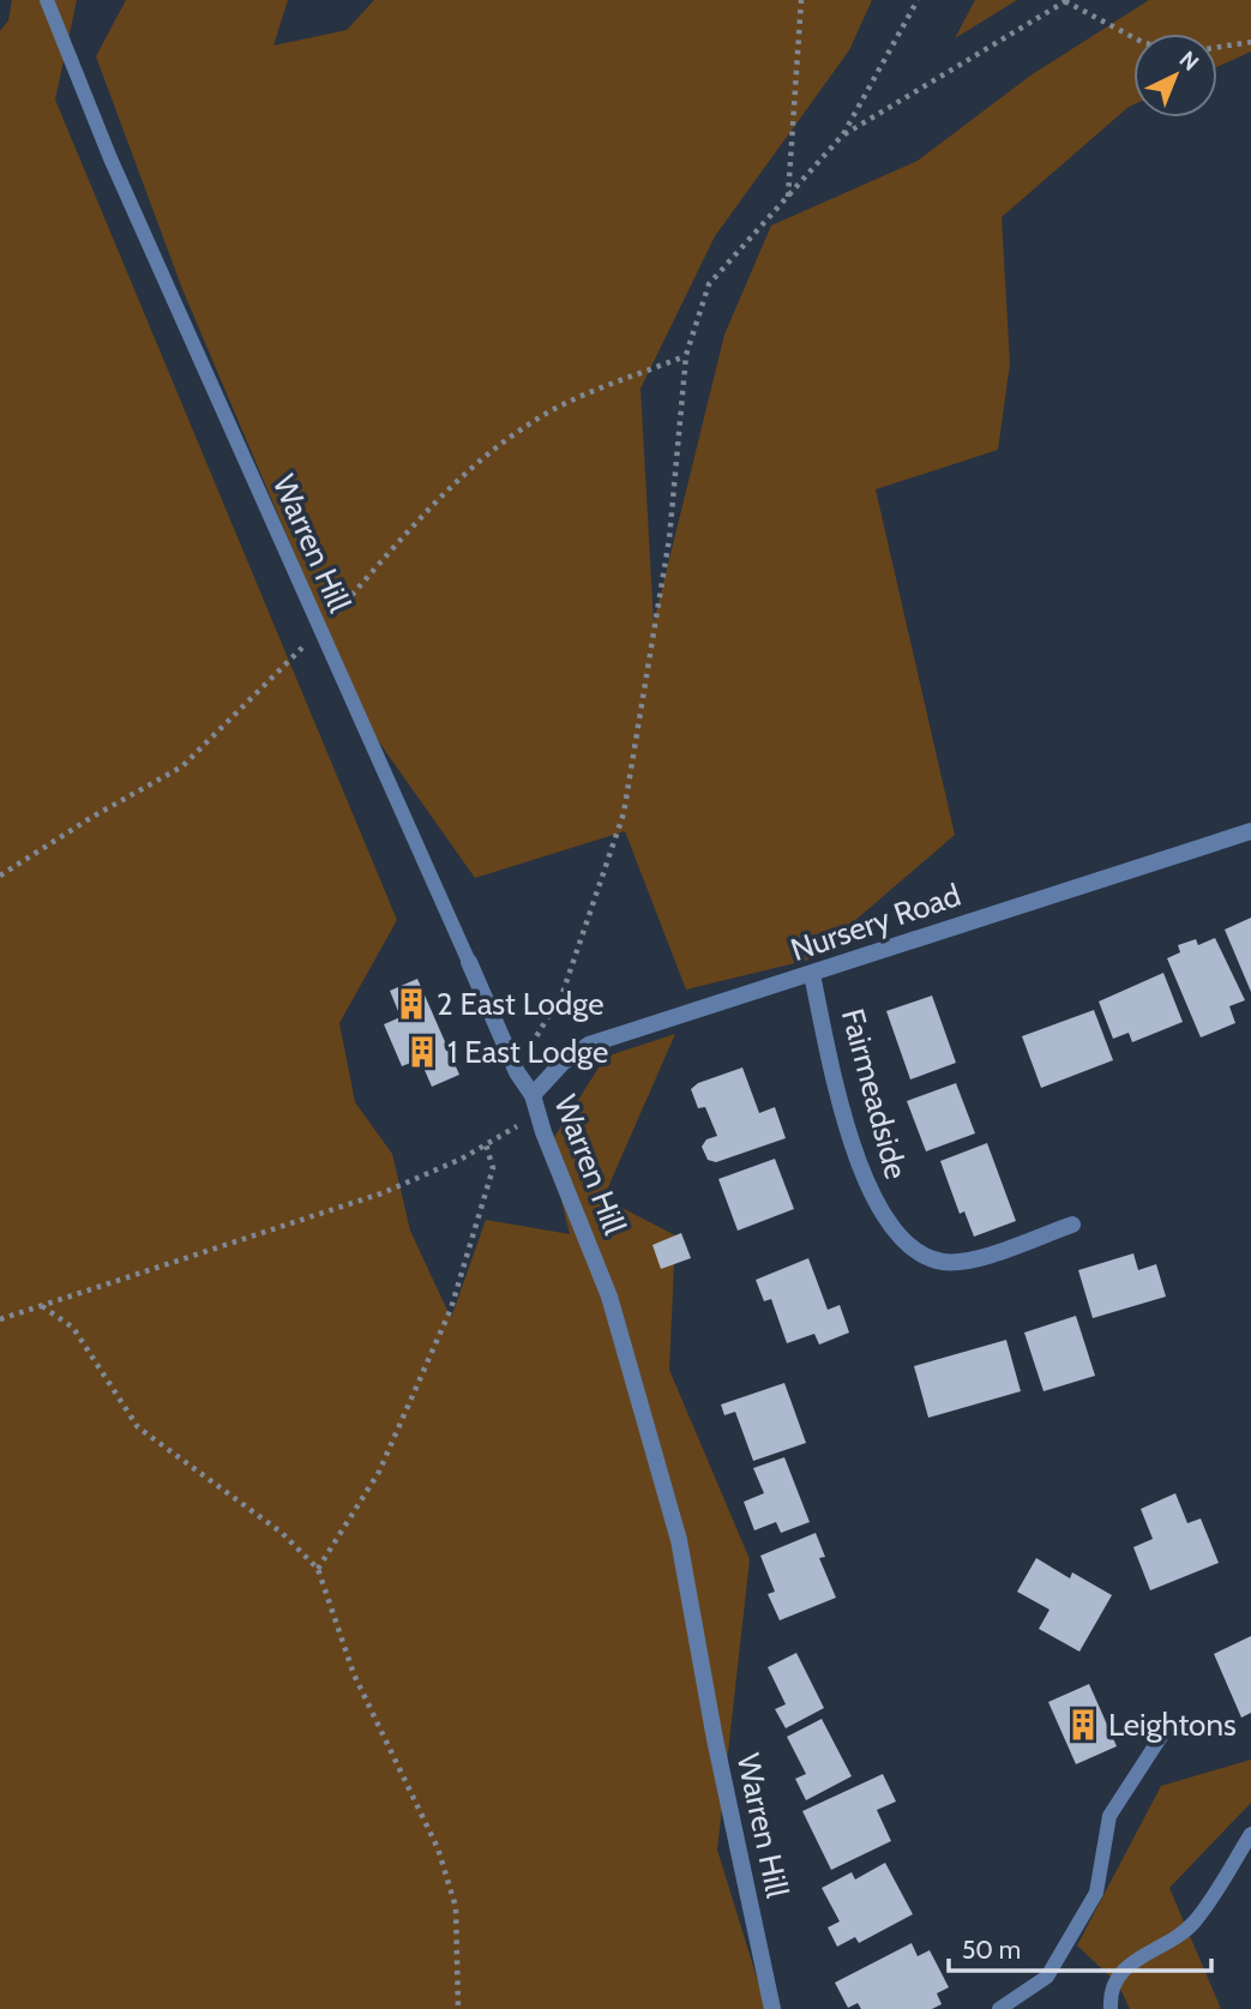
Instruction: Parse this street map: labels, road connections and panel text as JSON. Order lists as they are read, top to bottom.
{
  "streets": {
    "street": ["Warren Hill", "Nursery Road", "Fairmeadside"]
  },
  "crossings": [
    ["Warren Hill", "Nursery Road"],
    ["Nursery Road", "Fairmeadside"]
  ],
  "places": {
    "building": ["2 East Lodge", "1 East Lodge", "Leightons"]
  },
  "scale_bar": "50 m",
  "north": "top right"
}
